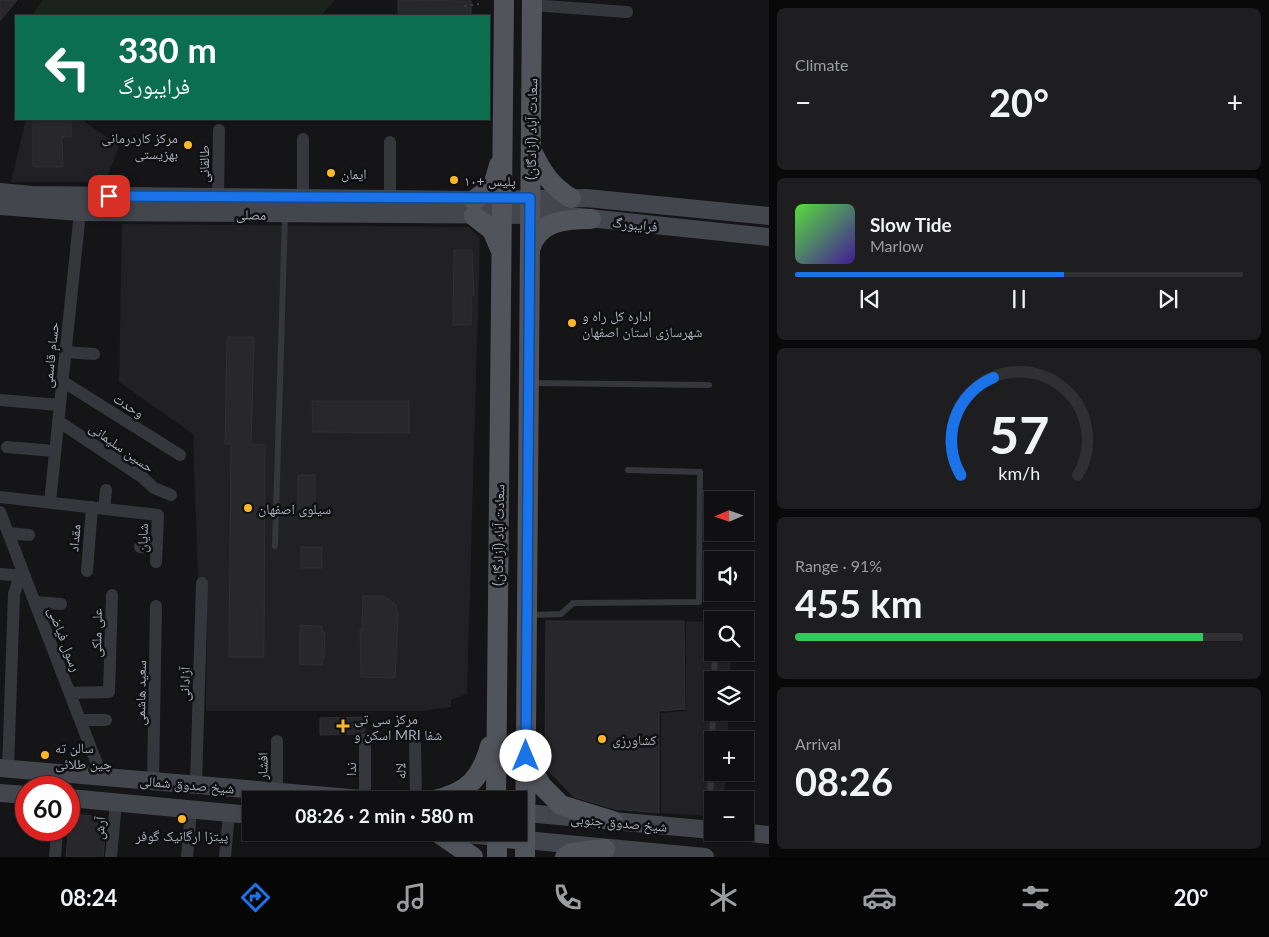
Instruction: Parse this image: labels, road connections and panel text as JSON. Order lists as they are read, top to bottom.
{
  "streets": {
    "main road": [
      "سعادت آباد (آزادگان)",
      "مصلی",
      "فرایبورگ",
      "شیخ صدوق شمالی",
      "شیخ صدوق جنوبی"
    ],
    "street": [
      "طالقانی",
      "حسام قاسمی",
      "وحدت",
      "حسین سلیمانی",
      "مقداد",
      "شایان",
      "علی ملکی",
      "رسول فیاضی",
      "آزادانی",
      "سعید هاشمی",
      "افشار",
      "ندا",
      "لاله",
      "آرش"
    ]
  },
  "crossings": [
    ["سعادت آباد (آزادگان)", "مصلی"],
    ["سعادت آباد (آزادگان)", "فرایبورگ"],
    ["طالقانی", "مصلی"],
    ["مصلی", "فرایبورگ"],
    ["مصلی", "حسام قاسمی"],
    ["حسام قاسمی", "وحدت"],
    ["حسام قاسمی", "حسین سلیمانی"],
    ["مقداد", "شایان"],
    ["علی ملکی", "رسول فیاضی"],
    ["رسول فیاضی", "شیخ صدوق شمالی"],
    ["آزادانی", "شیخ صدوق شمالی"],
    ["سعید هاشمی", "شیخ صدوق شمالی"],
    ["شیخ صدوق شمالی", "آرش"]
  ],
  "places": {
    "other": [
      "مرکز کاردرمانی بهزیستی",
      "ایمان",
      "پلیس +۱۰",
      "اداره کل راه و شهرسازی استان اصفهان",
      "سیلوی اصفهان",
      "کشاورزی",
      "سالن ته چین طلائی",
      "پیتزا ارگانیک گوفر"
    ],
    "health": ["مرکز سی تی اسکن و MRI شفا"]
  },
  "north": "left",
  "page": {
    "tile": [
      "Climate",
      ["Range · 91%", "455 km"],
      ["Arrival", "08:26"]
    ],
    "turn": ["330 m", "فرایبورگ"],
    "heat": ["−", "20°", "+"],
    "song": ["Slow Tide", "Marlow"],
    "map_buttons": ["+", "−"],
    "limit": "60",
    "trip": "08:26 · 2 min · 580 m",
    "tabs": ["08:24", "20°"],
    "gauge": ["57", "km/h"]
  }
}
